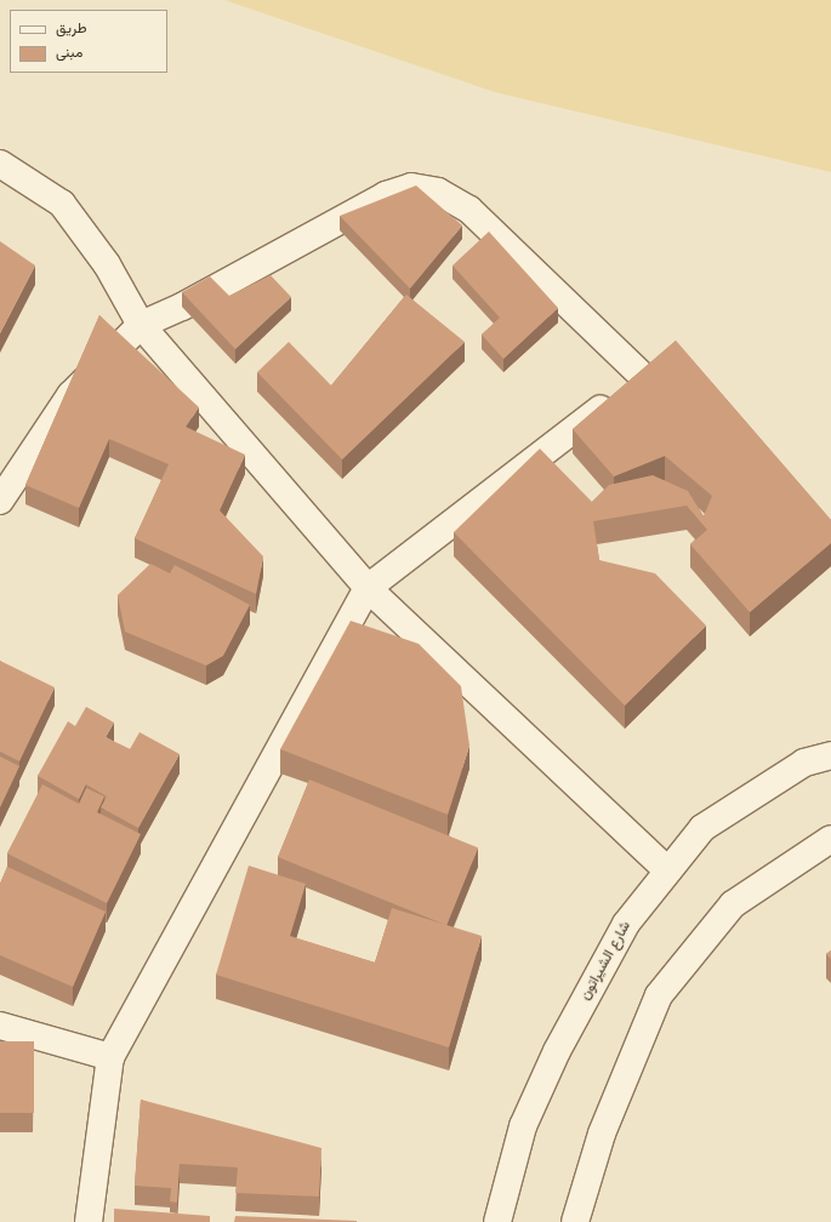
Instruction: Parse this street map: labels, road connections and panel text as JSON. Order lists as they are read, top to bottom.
{
  "streets": {
    "street": ["شارع الشيراتون"]
  },
  "legend": ["طريق", "مبنى"]
}
